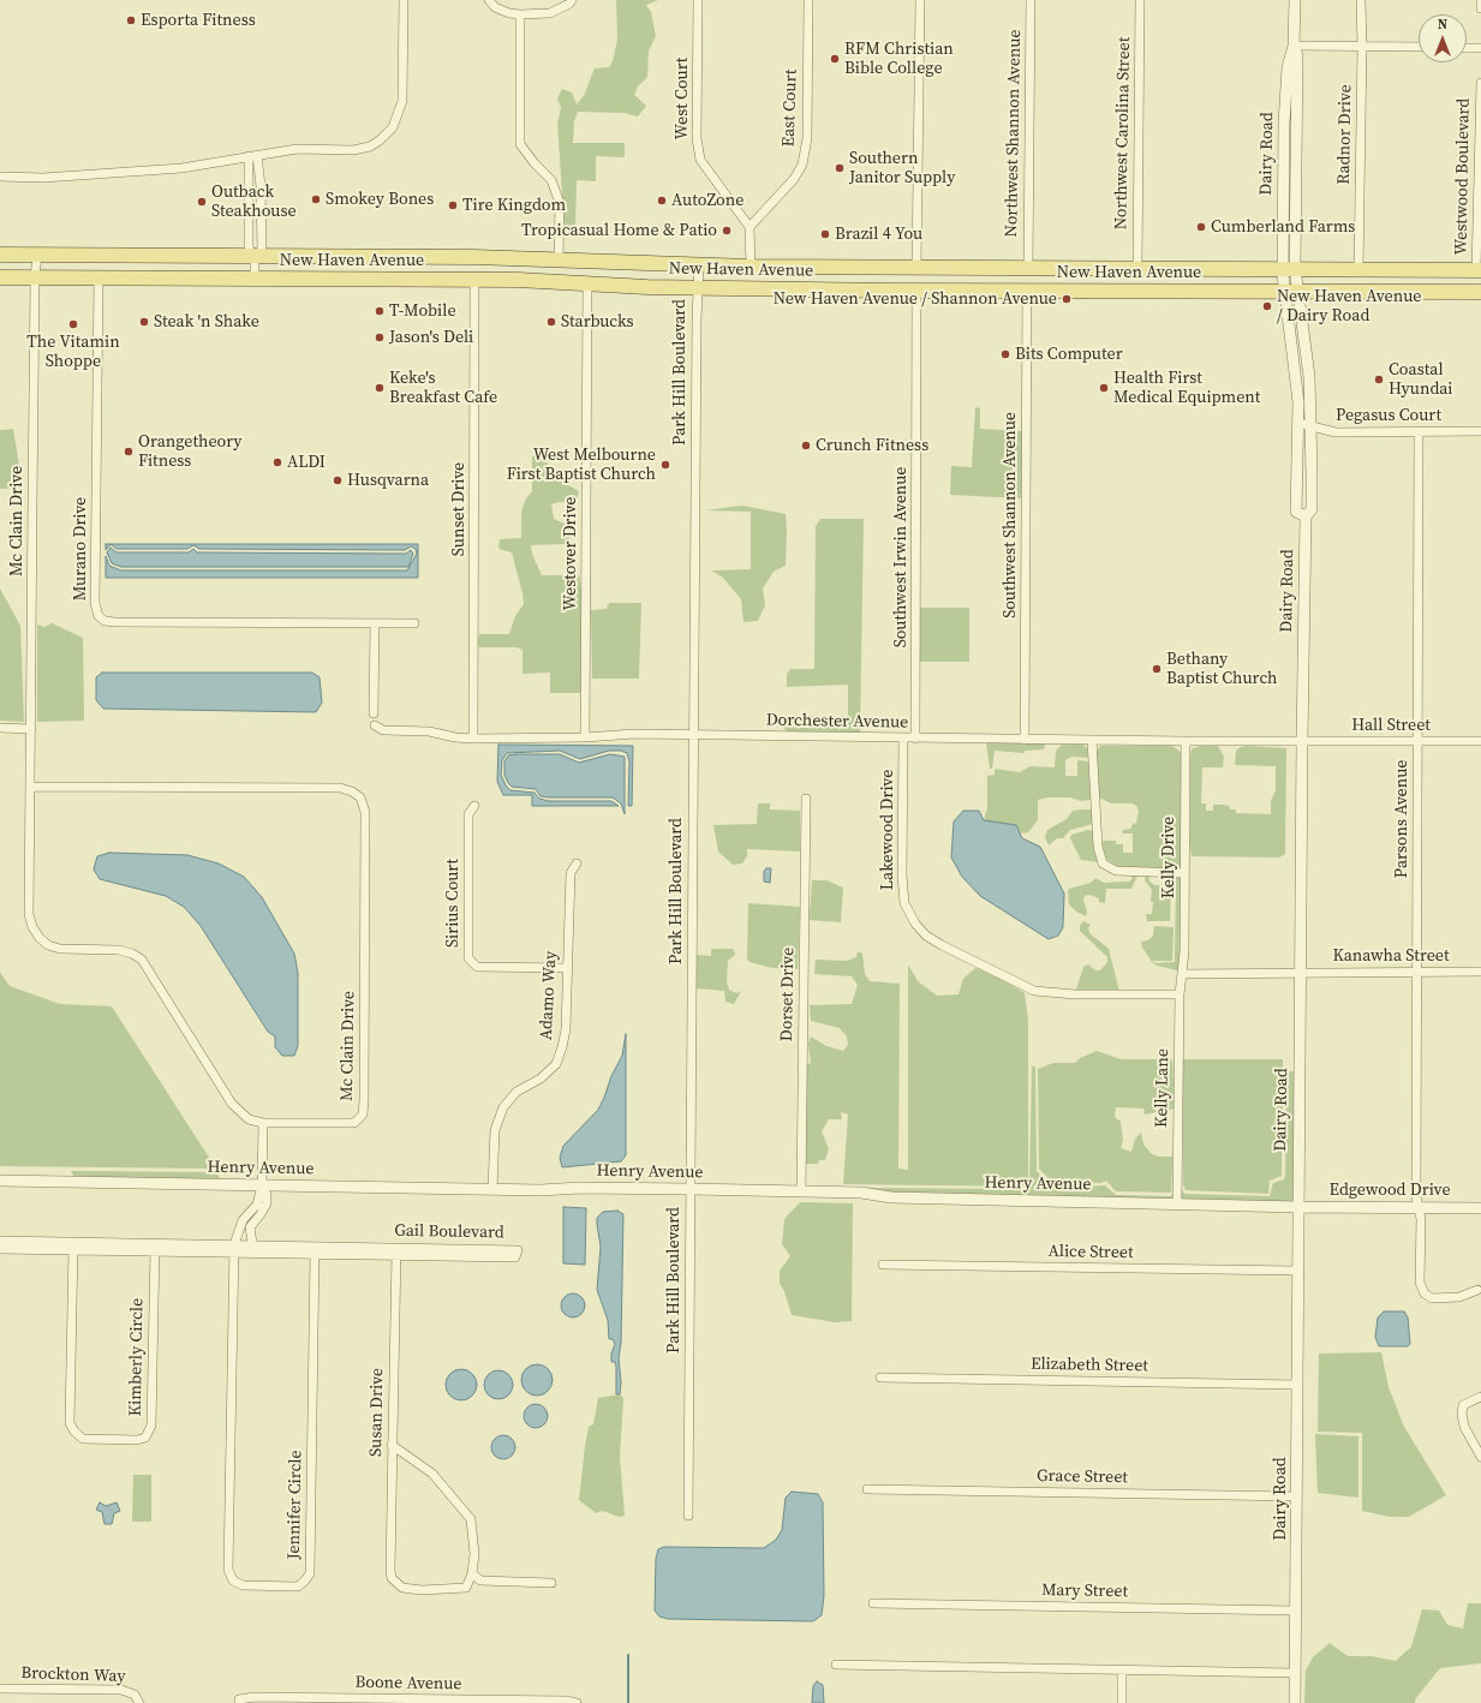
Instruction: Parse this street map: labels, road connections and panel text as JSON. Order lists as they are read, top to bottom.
{
  "streets": {
    "main road": ["New Haven Avenue"],
    "street": [
      "West Court",
      "East Court",
      "Northwest Shannon Avenue",
      "Northwest Carolina Street",
      "Radnor Drive",
      "Dairy Road",
      "Westwood Boulevard",
      "Park Hill Boulevard",
      "Pegasus Court",
      "Sunset Drive",
      "Southwest Shannon Avenue",
      "Mc Clain Drive",
      "Murano Drive",
      "Westover Drive",
      "Southwest Irwin Avenue",
      "Dorchester Avenue",
      "Hall Street",
      "Parsons Avenue",
      "Lakewood Drive",
      "Kelly Drive",
      "Sirius Court",
      "Kanawha Street",
      "Dorset Drive",
      "Adamo Way",
      "Kelly Lane",
      "Henry Avenue",
      "Edgewood Drive",
      "Gail Boulevard",
      "Alice Street",
      "Kimberly Circle",
      "Elizabeth Street",
      "Susan Drive",
      "Grace Street",
      "Jennifer Circle",
      "Mary Street",
      "Brockton Way",
      "Boone Avenue"
    ]
  },
  "crossings": [
    ["West Court", "East Court"],
    ["Northwest Shannon Avenue", "New Haven Avenue"],
    ["Northwest Carolina Street", "New Haven Avenue"],
    ["Radnor Drive", "New Haven Avenue"],
    ["Dairy Road", "New Haven Avenue"],
    ["Dairy Road", "Pegasus Court"],
    ["Dairy Road", "Dorchester Avenue"],
    ["Dairy Road", "Hall Street"],
    ["Dairy Road", "Kanawha Street"],
    ["Dairy Road", "Henry Avenue"],
    ["Dairy Road", "Edgewood Drive"],
    ["Dairy Road", "Alice Street"],
    ["Dairy Road", "Elizabeth Street"],
    ["Dairy Road", "Grace Street"],
    ["Dairy Road", "Mary Street"],
    ["Westwood Boulevard", "New Haven Avenue"],
    ["New Haven Avenue", "Park Hill Boulevard"],
    ["New Haven Avenue", "Sunset Drive"],
    ["New Haven Avenue", "Southwest Shannon Avenue"],
    ["New Haven Avenue", "Mc Clain Drive"],
    ["New Haven Avenue", "Murano Drive"],
    ["New Haven Avenue", "Westover Drive"],
    ["New Haven Avenue", "Southwest Irwin Avenue"],
    ["Park Hill Boulevard", "Dorchester Avenue"],
    ["Park Hill Boulevard", "Henry Avenue"],
    ["Pegasus Court", "Parsons Avenue"],
    ["Sunset Drive", "Dorchester Avenue"],
    ["Southwest Shannon Avenue", "Dorchester Avenue"],
    ["Westover Drive", "Dorchester Avenue"],
    ["Southwest Irwin Avenue", "Dorchester Avenue"],
    ["Dorchester Avenue", "Hall Street"],
    ["Dorchester Avenue", "Lakewood Drive"],
    ["Dorchester Avenue", "Kelly Drive"],
    ["Hall Street", "Parsons Avenue"],
    ["Parsons Avenue", "Kanawha Street"],
    ["Parsons Avenue", "Edgewood Drive"],
    ["Lakewood Drive", "Kelly Lane"],
    ["Kelly Drive", "Kanawha Street"],
    ["Kelly Drive", "Kelly Lane"],
    ["Sirius Court", "Adamo Way"],
    ["Kanawha Street", "Kelly Lane"],
    ["Dorset Drive", "Henry Avenue"],
    ["Adamo Way", "Henry Avenue"],
    ["Kelly Lane", "Henry Avenue"],
    ["Henry Avenue", "Edgewood Drive"],
    ["Henry Avenue", "Jennifer Circle"],
    ["Gail Boulevard", "Kimberly Circle"],
    ["Gail Boulevard", "Susan Drive"],
    ["Gail Boulevard", "Jennifer Circle"]
  ],
  "places": [
    "Esporta Fitness",
    "RFM Christian Bible College",
    "Southern Janitor Supply",
    "Smokey Bones",
    "AutoZone",
    "Outback Steakhouse",
    "Tire Kingdom",
    "Cumberland Farms",
    "Tropicasual Home & Patio",
    "Brazil 4 You",
    "New Haven Avenue / Shannon Avenue",
    "New Haven Avenue / Dairy Road",
    "T-Mobile",
    "Steak 'n Shake",
    "Starbucks",
    "The Vitamin Shoppe",
    "Jason's Deli",
    "Bits Computer",
    "Coastal Hyundai",
    "Keke's Breakfast Cafe",
    "Health First Medical Equipment",
    "Crunch Fitness",
    "Orangetheory Fitness",
    "ALDI",
    "West Melbourne First Baptist Church",
    "Husqvarna",
    "Bethany Baptist Church"
  ],
  "north": "top"
}
